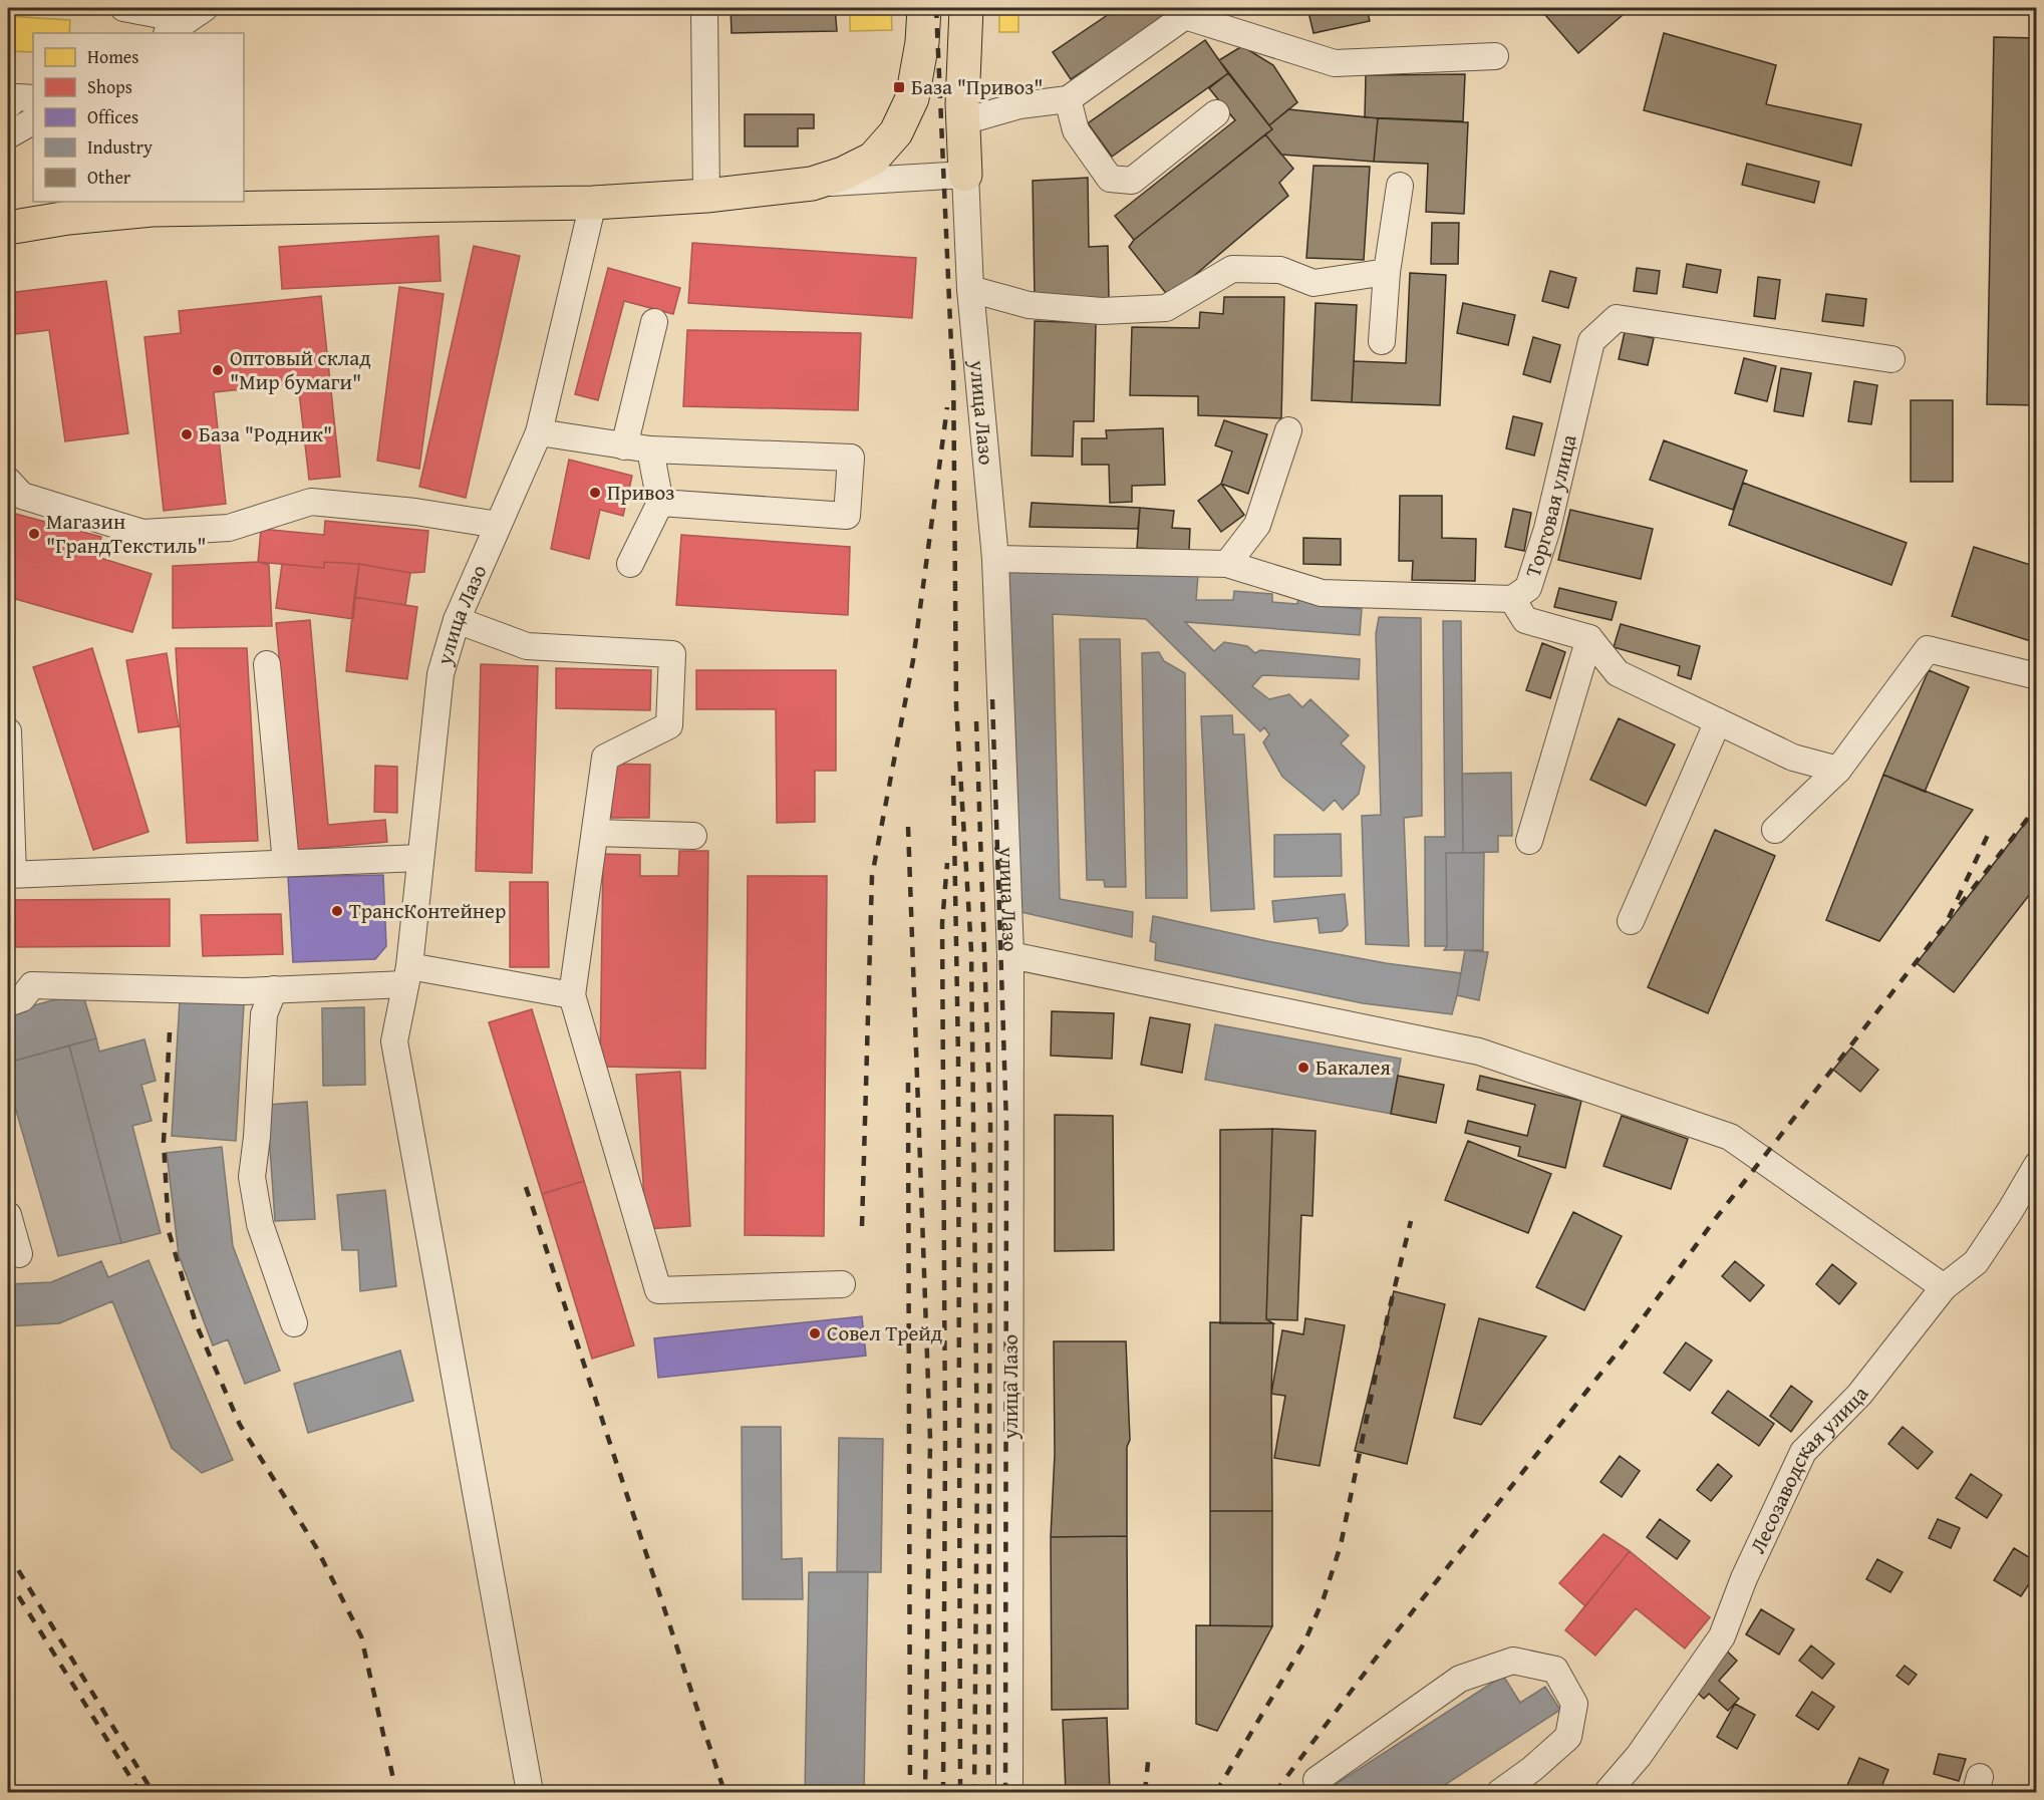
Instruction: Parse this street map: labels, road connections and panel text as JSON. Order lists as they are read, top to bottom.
{
  "streets": {
    "main road": ["улица Лазо"],
    "street": ["Торговая улица", "Лесозаводская улица"]
  },
  "crossings": [
    ["улица Лазо", "Торговая улица"]
  ],
  "places": {
    "transit": ["База \"Привоз\""],
    "other": [
      "Оптовый склад \"Мир бумаги\"",
      "База \"Родник\"",
      "Привоз",
      "Магазин \"ГрандТекстиль\"",
      "ТрансКонтейнер",
      "Бакалея",
      "Совел Трейд"
    ]
  },
  "legend": [
    "Homes",
    "Shops",
    "Offices",
    "Industry",
    "Other"
  ]
}
